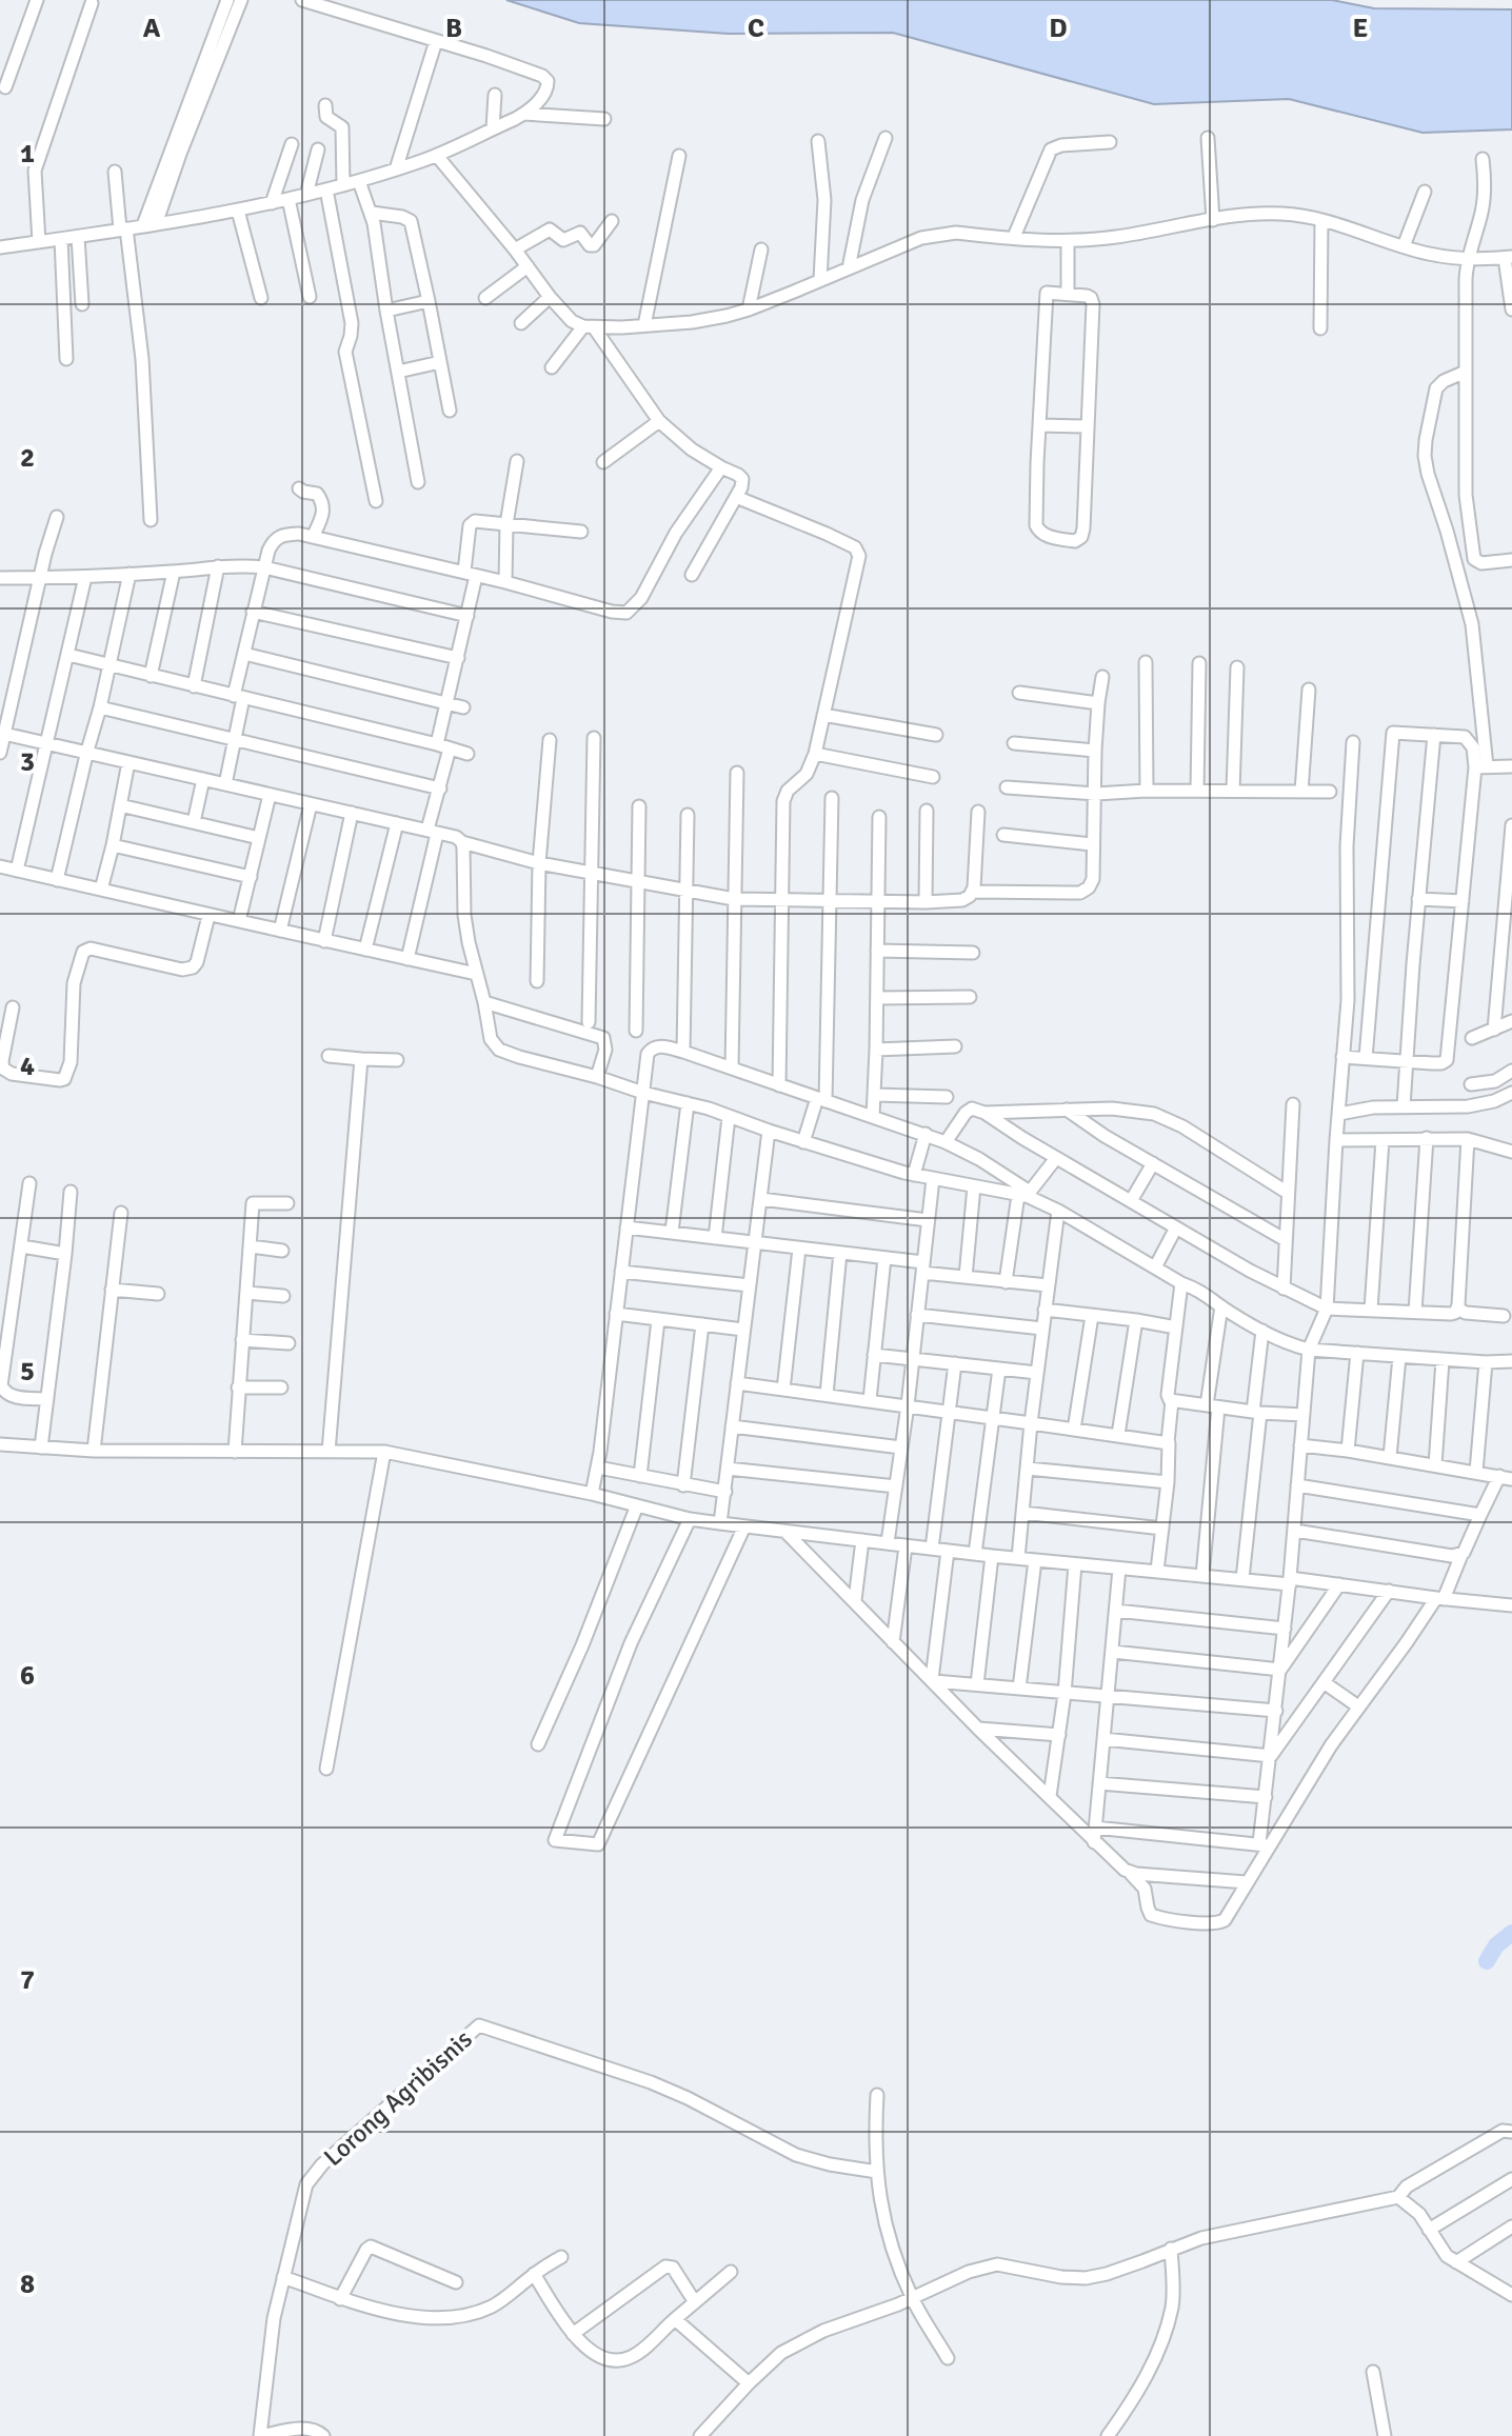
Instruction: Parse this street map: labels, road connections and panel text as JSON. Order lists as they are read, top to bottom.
{
  "streets": {
    "street": ["Lorong Agribisnis"]
  },
  "grid": {
    "columns": [
      "A",
      "B",
      "C",
      "D",
      "E"
    ],
    "rows": [
      "1",
      "2",
      "3",
      "4",
      "5",
      "6",
      "7",
      "8"
    ]
  }
}
